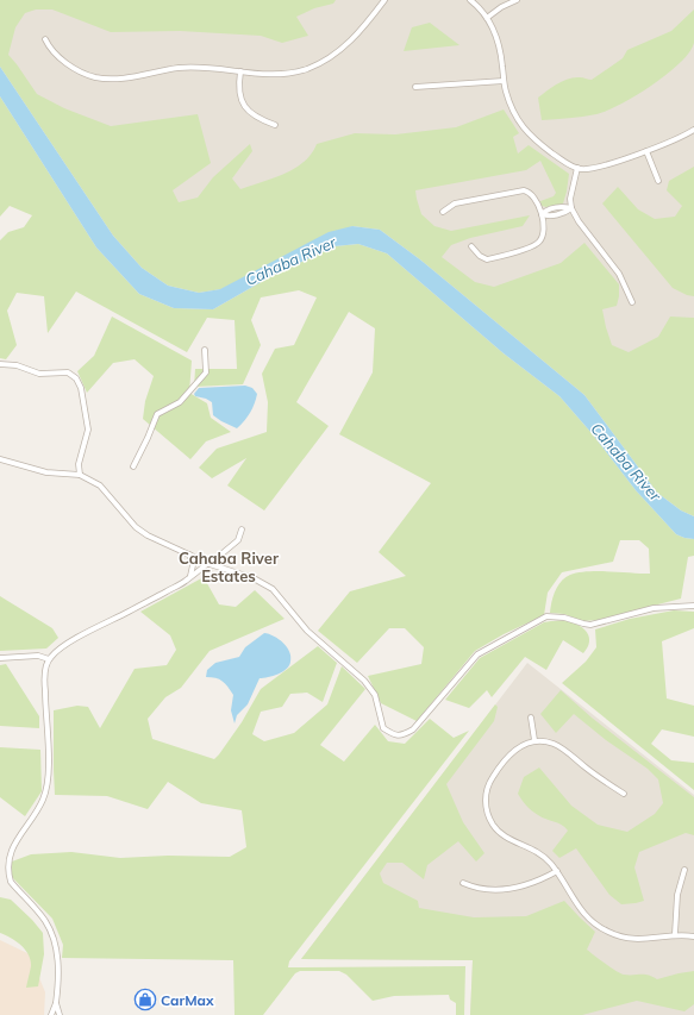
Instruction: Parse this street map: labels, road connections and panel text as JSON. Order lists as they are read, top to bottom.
{
  "districts": ["Cahaba River Estates"],
  "water": ["Cahaba River"],
  "places": {
    "shop": ["CarMax"]
  }
}
